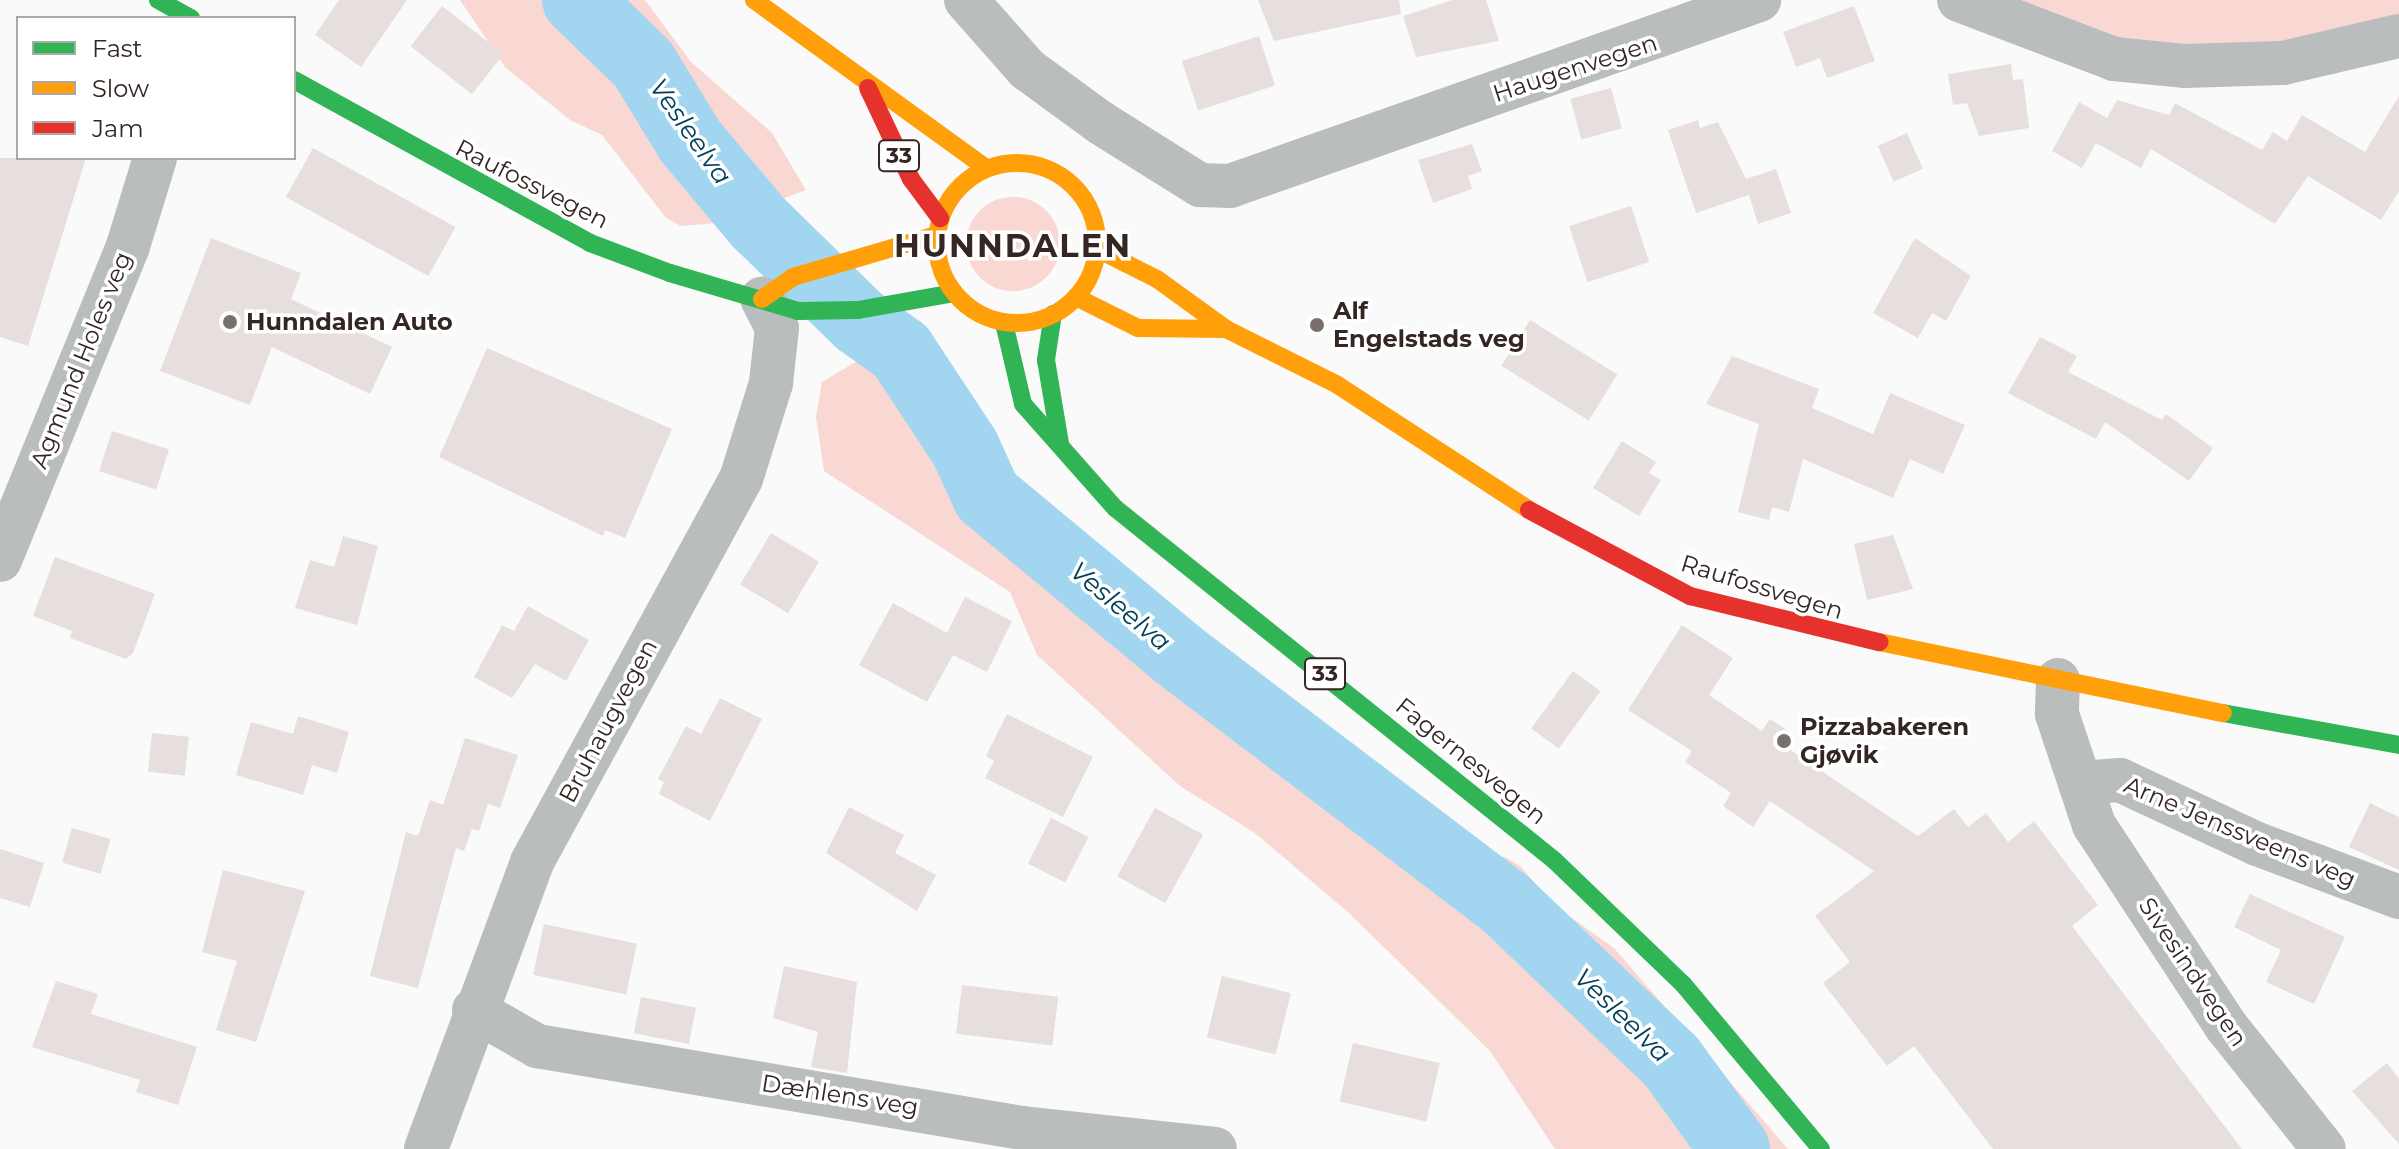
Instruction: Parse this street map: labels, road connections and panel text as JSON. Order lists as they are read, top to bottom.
{
  "streets": {
    "main road": ["33", "Raufossvegen", "Fagernesvegen"],
    "street": [
      "Haugenvegen",
      "Agmund Holes veg",
      "Bruhaugvegen",
      "Arne Jenssveens veg",
      "Sivesindvegen",
      "Dæhlens veg"
    ]
  },
  "crossings": [
    ["33", "Raufossvegen"],
    ["33", "Fagernesvegen"],
    ["Raufossvegen", "Bruhaugvegen"],
    ["Raufossvegen", "Fagernesvegen"],
    ["Raufossvegen", "Sivesindvegen"],
    ["Bruhaugvegen", "Dæhlens veg"],
    ["Arne Jenssveens veg", "Sivesindvegen"]
  ],
  "districts": ["HUNNDALEN"],
  "water": ["Vesleelva"],
  "places": ["Hunndalen Auto", "Alf Engelstads veg", "Pizzabakeren Gjøvik"],
  "legend": ["Fast", "Slow", "Jam"]
}
